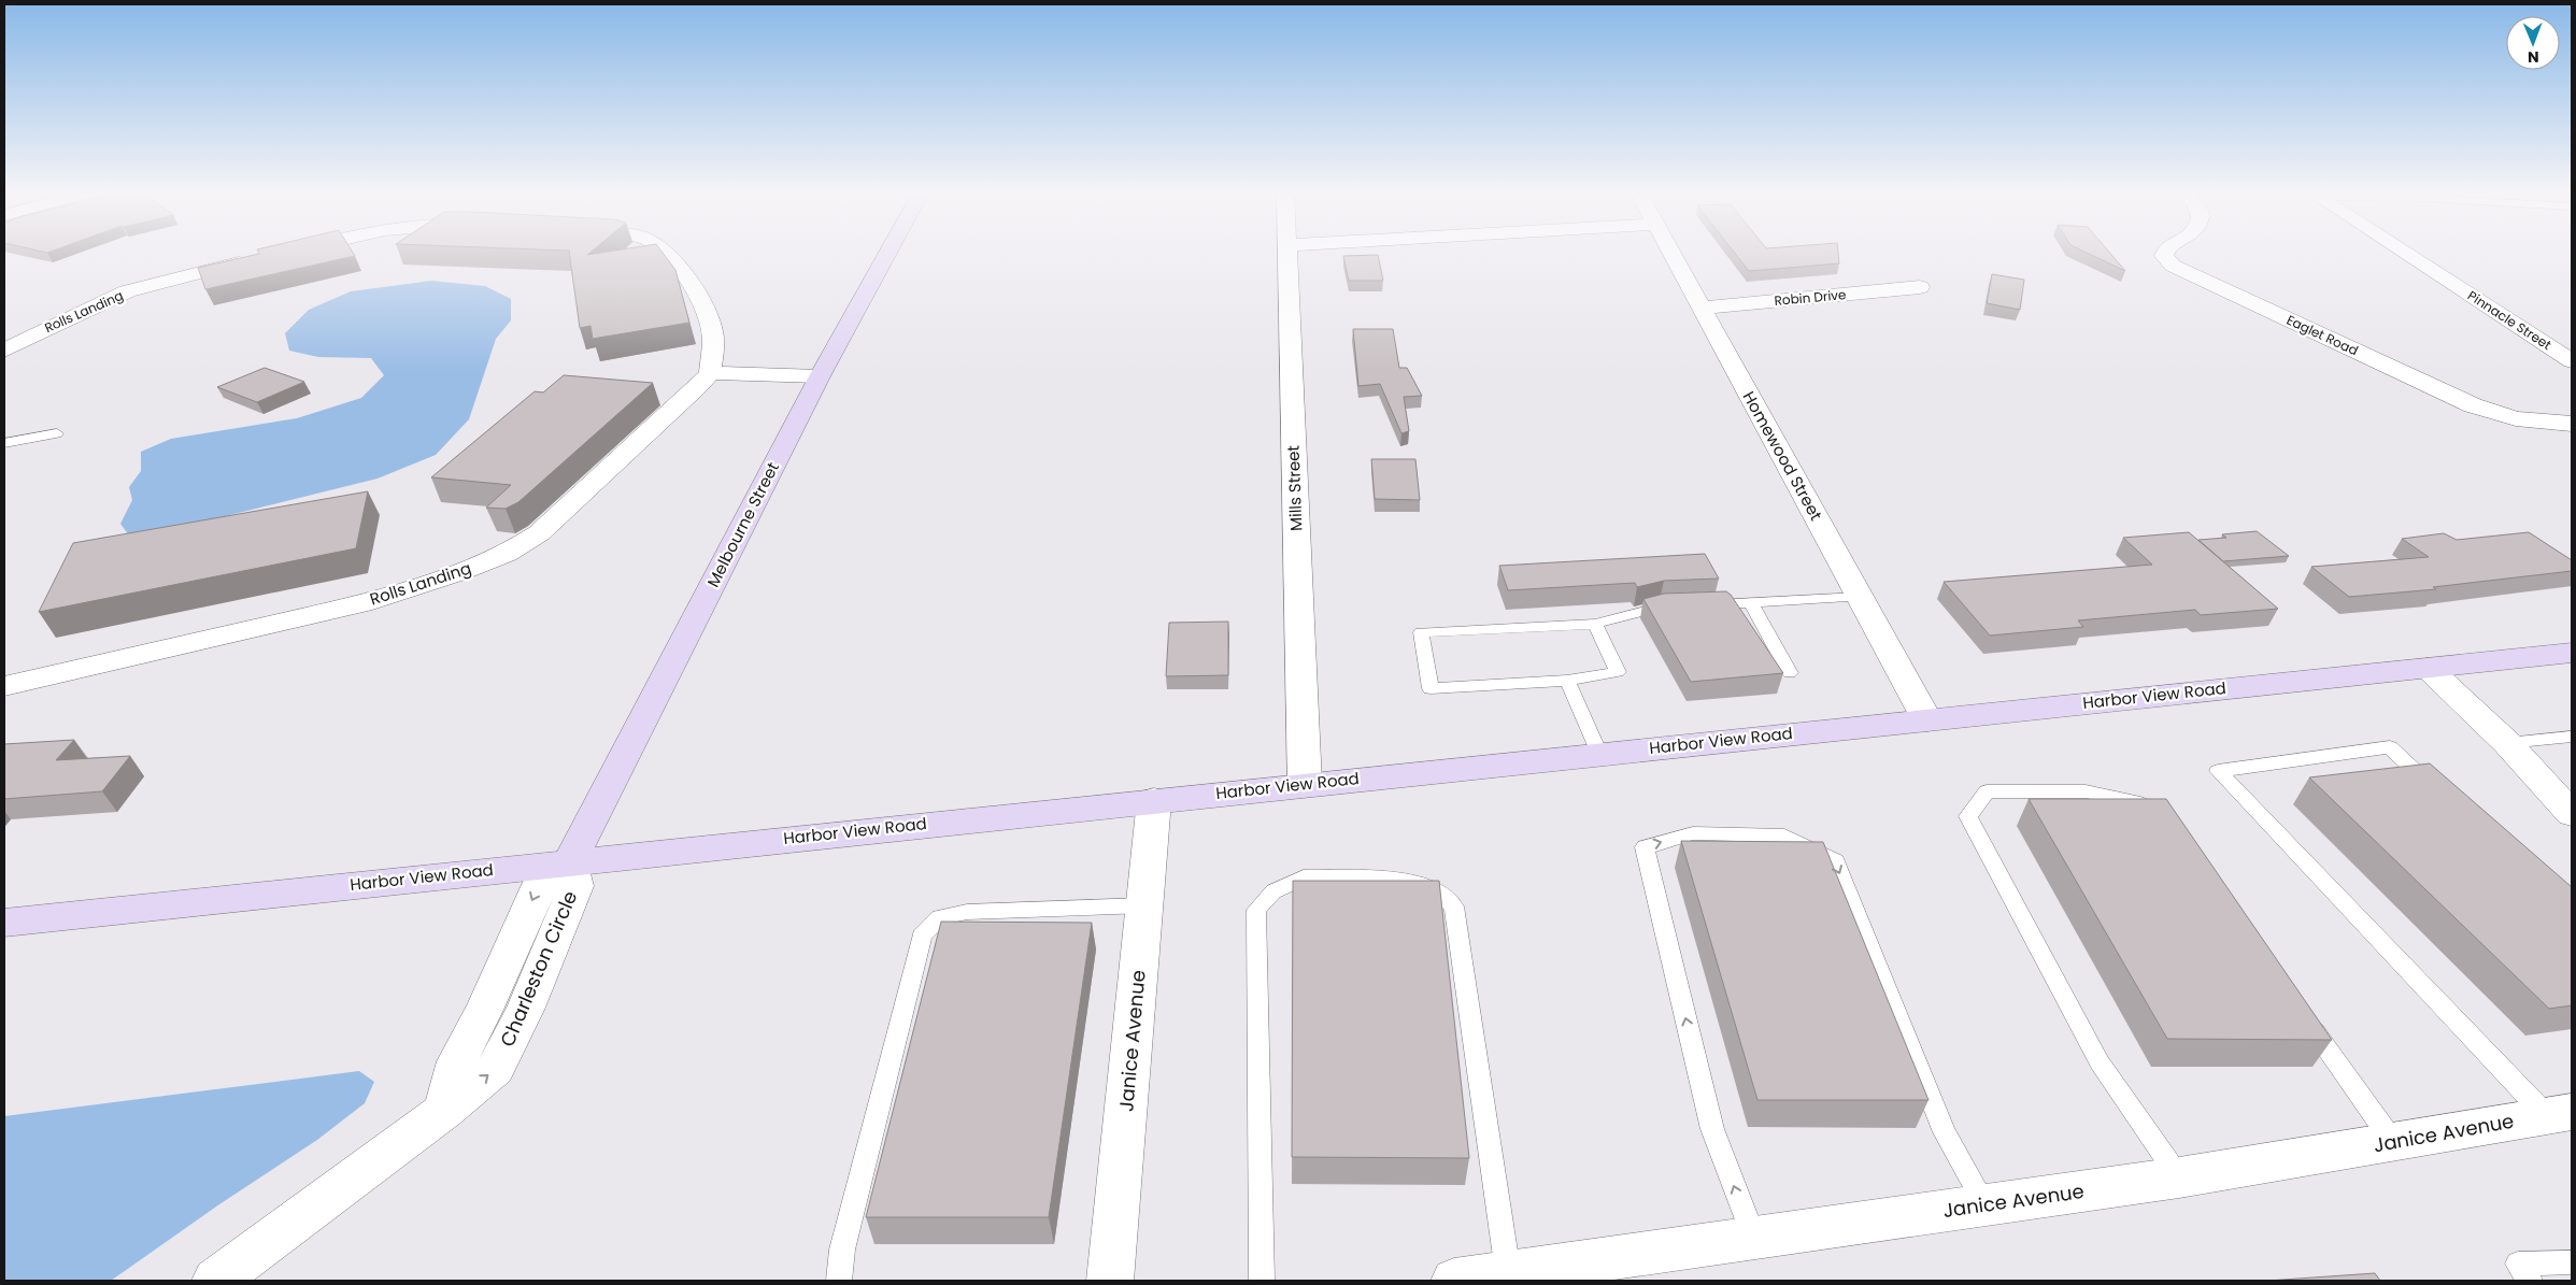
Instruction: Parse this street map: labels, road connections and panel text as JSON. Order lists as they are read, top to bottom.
{
  "streets": {
    "main road": ["Melbourne Street", "Harbor View Road"],
    "street": [
      "Robin Drive",
      "Rolls Landing",
      "Pinnacle Street",
      "Eaglet Road",
      "Homewood Street",
      "Mills Street",
      "Charleston Circle",
      "Janice Avenue"
    ]
  },
  "crossings": [
    ["Robin Drive", "Homewood Street"],
    ["Homewood Street", "Harbor View Road"],
    ["Mills Street", "Harbor View Road"],
    ["Melbourne Street", "Harbor View Road"],
    ["Melbourne Street", "Charleston Circle"],
    ["Harbor View Road", "Charleston Circle"],
    ["Harbor View Road", "Janice Avenue"]
  ],
  "north": "bottom"
}
